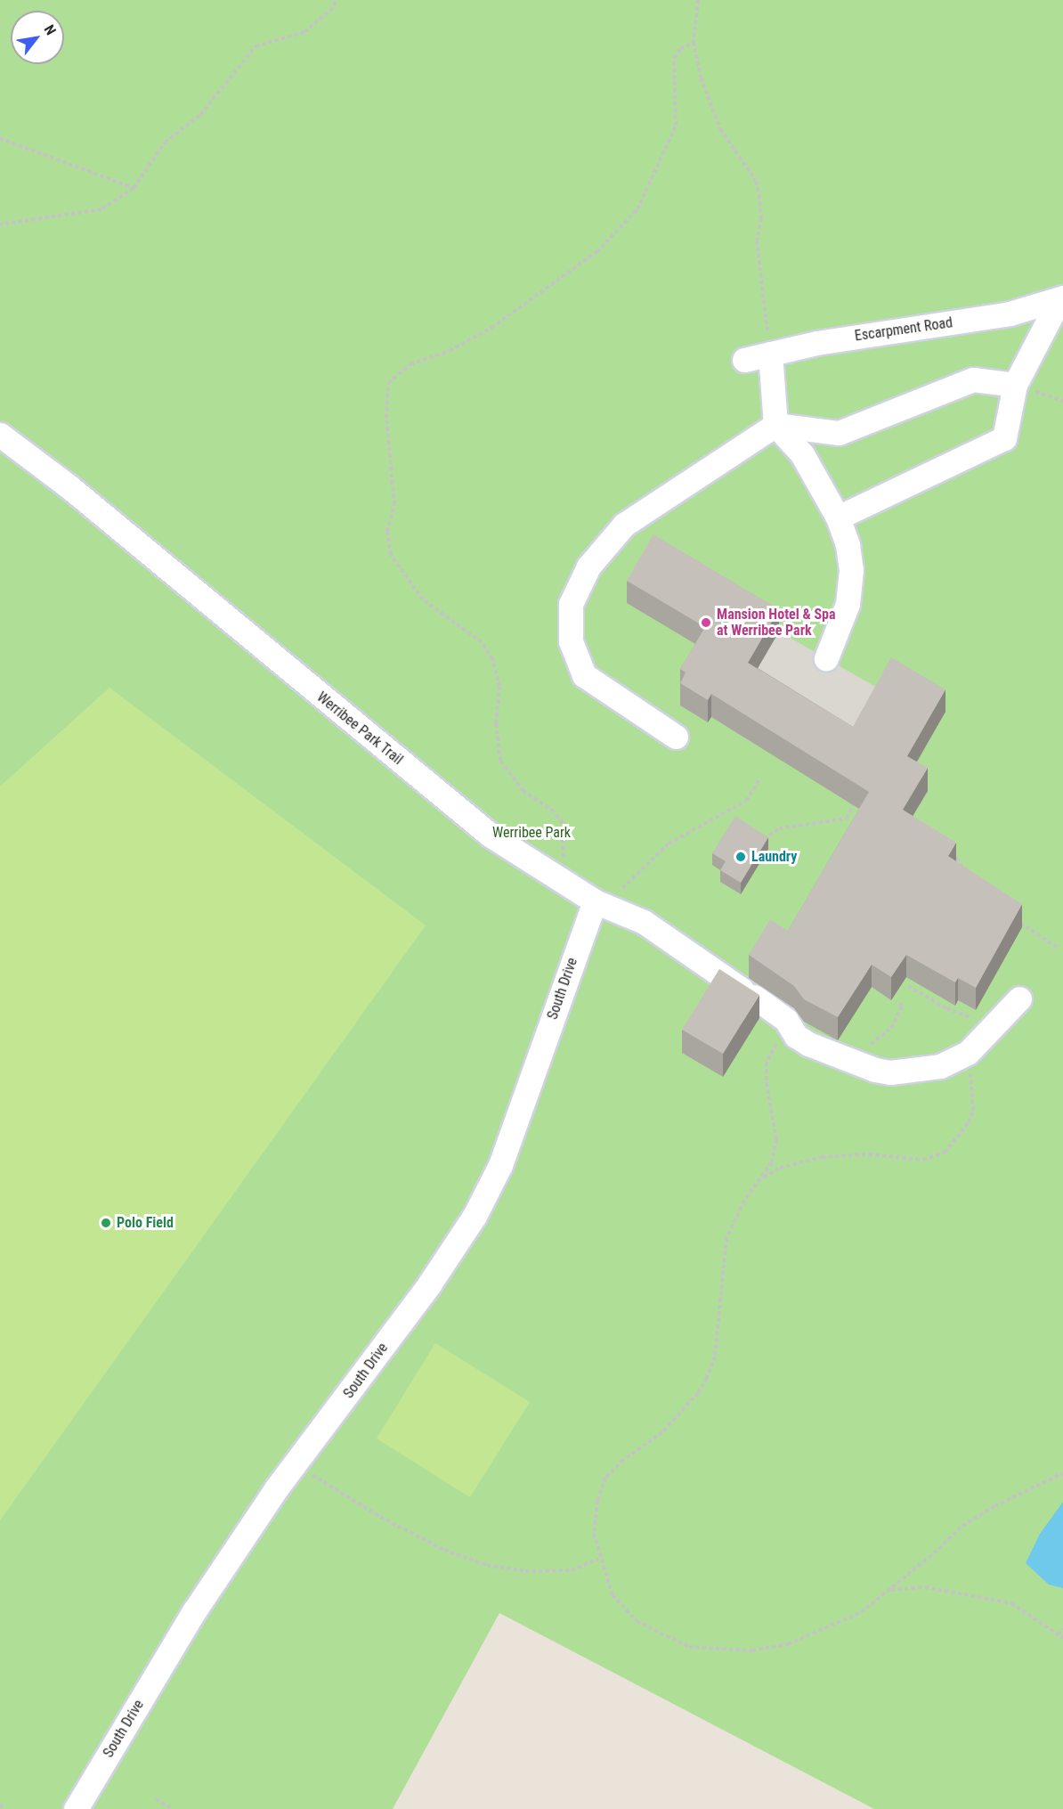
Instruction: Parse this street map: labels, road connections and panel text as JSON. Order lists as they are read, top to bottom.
{
  "streets": {
    "street": ["Escarpment Road", "Werribee Park Trail", "South Drive"]
  },
  "crossings": [
    ["Werribee Park Trail", "South Drive"]
  ],
  "parks": ["Werribee Park"],
  "places": ["Mansion Hotel & Spa at Werribee Park", "Laundry", "Polo Field"],
  "north": "top right"
}
